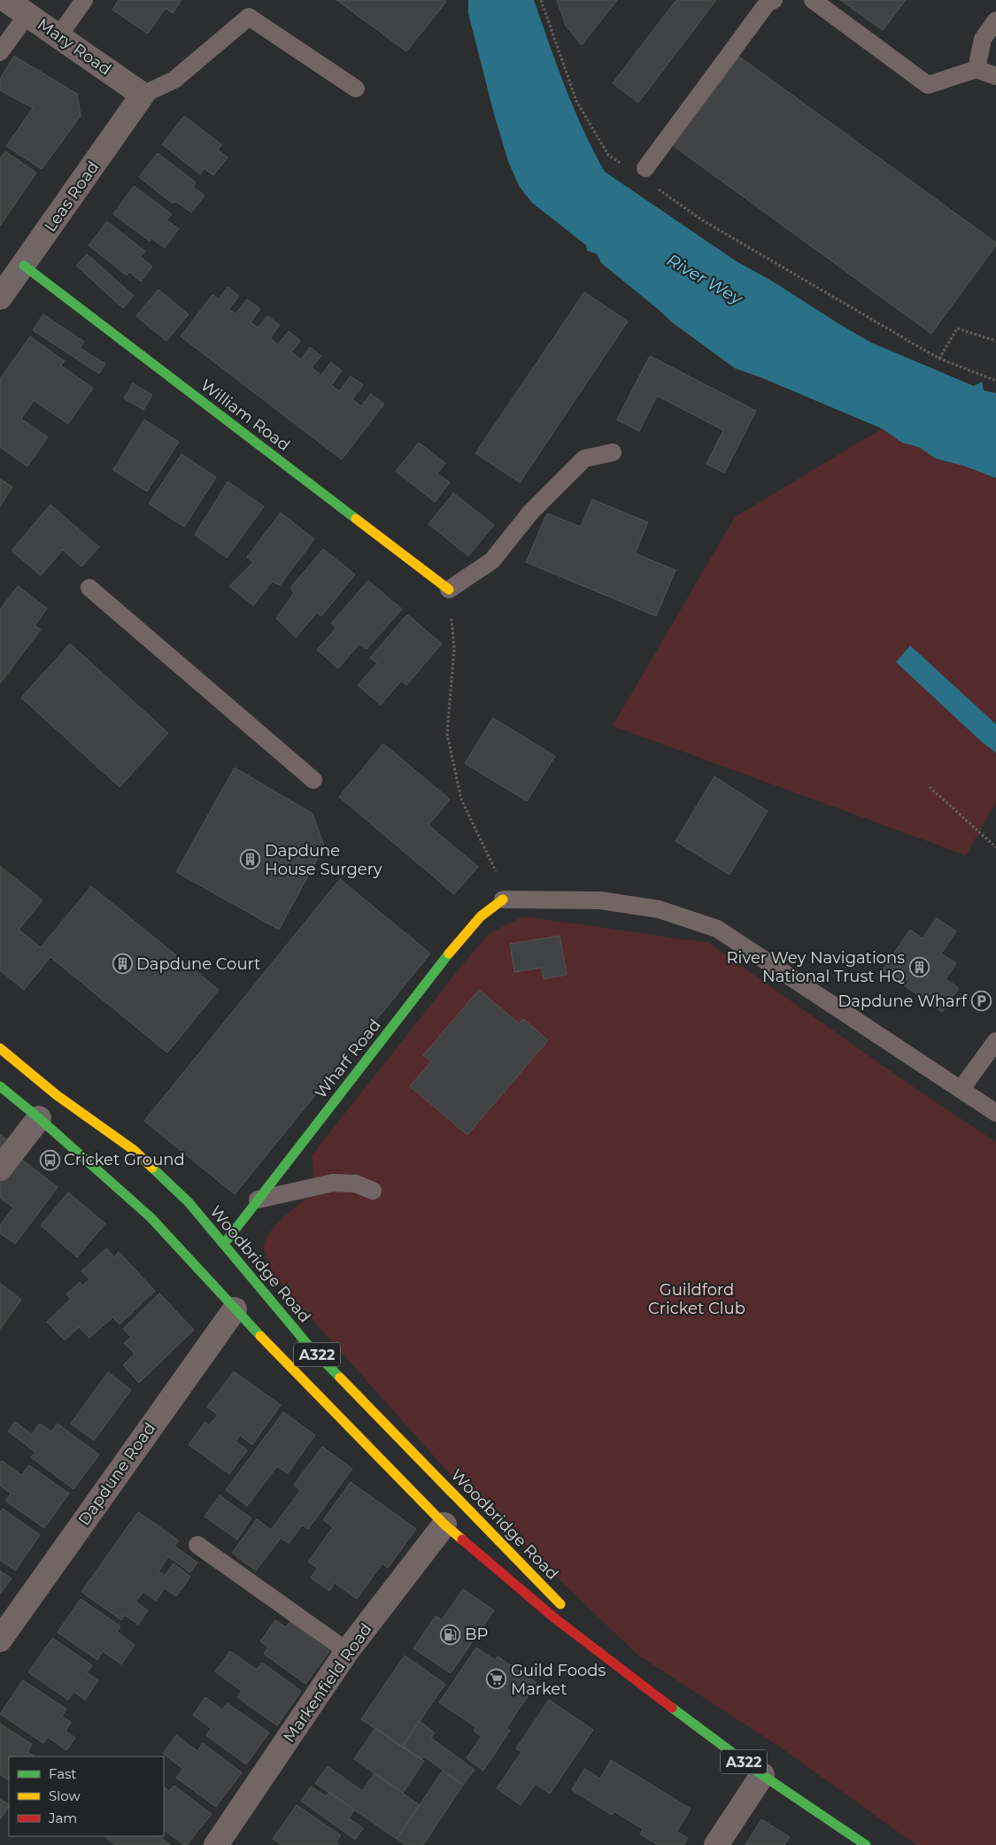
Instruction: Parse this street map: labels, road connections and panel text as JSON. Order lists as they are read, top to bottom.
{
  "streets": {
    "main road": [
      "William Road",
      "Wharf Road",
      "Woodbridge Road",
      "A322"
    ],
    "street": [
      "Mary Road",
      "Leas Road",
      "Dapdune Road",
      "Markenfield Road"
    ]
  },
  "crossings": [
    ["Mary Road", "Leas Road"],
    ["Leas Road", "William Road"],
    ["Wharf Road", "Woodbridge Road"],
    ["Woodbridge Road", "Dapdune Road"],
    ["Woodbridge Road", "Markenfield Road"]
  ],
  "water": ["River Wey"],
  "parks": ["Guildford Cricket Club"],
  "places": {
    "building": ["Dapdune House Surgery", "Dapdune Court", "River Wey Navigations National Trust HQ"],
    "parking": ["Dapdune Wharf"],
    "bus stop": ["Cricket Ground"],
    "fuel station": ["BP"],
    "supermarket": ["Guild Foods Market"]
  },
  "legend": ["Fast", "Slow", "Jam"]
}
